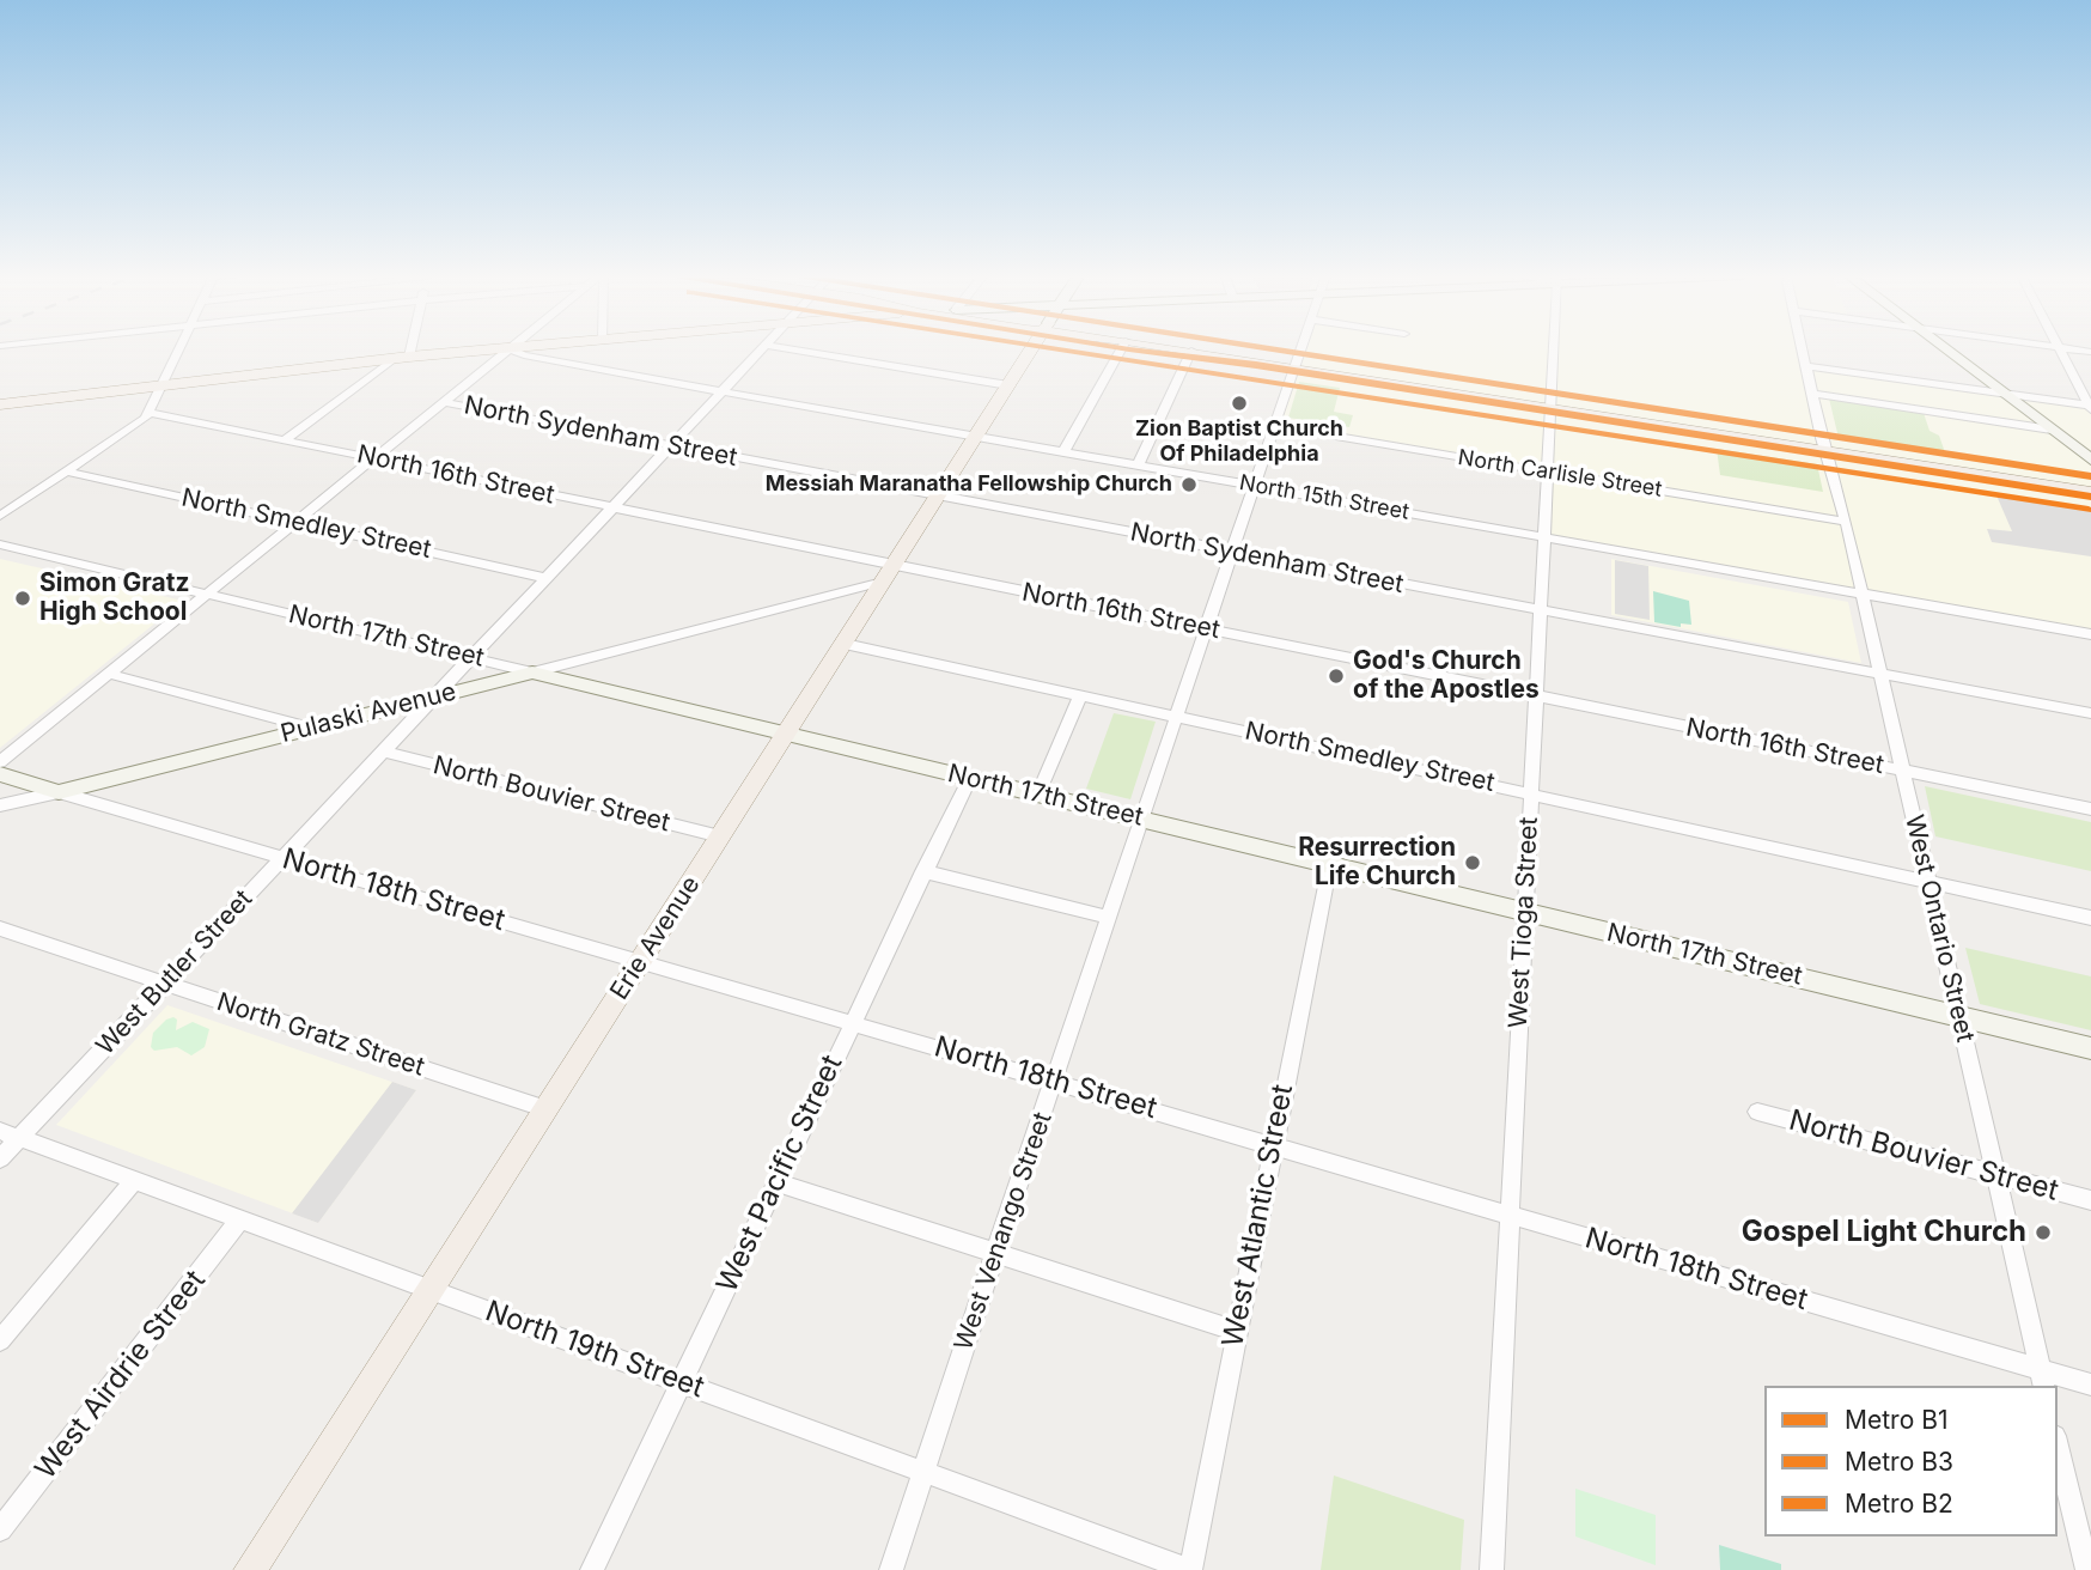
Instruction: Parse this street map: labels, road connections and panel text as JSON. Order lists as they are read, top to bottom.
{
  "streets": {
    "main road": ["Erie Avenue"],
    "street": [
      "North Sydenham Street",
      "North Carlisle Street",
      "North 16th Street",
      "North 15th Street",
      "North Smedley Street",
      "North 17th Street",
      "Pulaski Avenue",
      "North Bouvier Street",
      "North 18th Street",
      "West Tioga Street",
      "West Ontario Street",
      "West Butler Street",
      "North Gratz Street",
      "West Pacific Street",
      "West Atlantic Street",
      "West Venango Street",
      "North 19th Street",
      "West Airdrie Street"
    ]
  },
  "crossings": [
    ["North Sydenham Street", "West Tioga Street"],
    ["North Sydenham Street", "West Ontario Street"],
    ["North Sydenham Street", "Erie Avenue"],
    ["North Sydenham Street", "West Butler Street"],
    ["North Sydenham Street", "West Venango Street"],
    ["North Carlisle Street", "West Tioga Street"],
    ["North Carlisle Street", "West Ontario Street"],
    ["North Carlisle Street", "West Venango Street"],
    ["North 16th Street", "Pulaski Avenue"],
    ["North 16th Street", "West Tioga Street"],
    ["North 16th Street", "West Ontario Street"],
    ["North 16th Street", "Erie Avenue"],
    ["North 16th Street", "West Butler Street"],
    ["North 16th Street", "West Venango Street"],
    ["North 15th Street", "West Tioga Street"],
    ["North 15th Street", "West Ontario Street"],
    ["North 15th Street", "Erie Avenue"],
    ["North 15th Street", "West Butler Street"],
    ["North 15th Street", "West Venango Street"],
    ["North Smedley Street", "West Tioga Street"],
    ["North Smedley Street", "West Ontario Street"],
    ["North Smedley Street", "Erie Avenue"],
    ["North Smedley Street", "West Butler Street"],
    ["North Smedley Street", "West Venango Street"],
    ["North 17th Street", "Pulaski Avenue"],
    ["North 17th Street", "West Tioga Street"],
    ["North 17th Street", "West Ontario Street"],
    ["North 17th Street", "Erie Avenue"],
    ["North 17th Street", "West Butler Street"],
    ["North 17th Street", "West Pacific Street"],
    ["North 17th Street", "West Atlantic Street"],
    ["North 17th Street", "West Venango Street"],
    ["Pulaski Avenue", "North 18th Street"],
    ["Pulaski Avenue", "Erie Avenue"],
    ["Pulaski Avenue", "West Butler Street"],
    ["North Bouvier Street", "West Ontario Street"],
    ["North Bouvier Street", "Erie Avenue"],
    ["North Bouvier Street", "West Butler Street"],
    ["North 18th Street", "West Tioga Street"],
    ["North 18th Street", "West Ontario Street"],
    ["North 18th Street", "Erie Avenue"],
    ["North 18th Street", "West Butler Street"],
    ["North 18th Street", "West Pacific Street"],
    ["North 18th Street", "West Atlantic Street"],
    ["North 18th Street", "West Venango Street"],
    ["Erie Avenue", "North Gratz Street"],
    ["Erie Avenue", "North 19th Street"],
    ["West Butler Street", "North Gratz Street"],
    ["West Butler Street", "North 19th Street"],
    ["West Pacific Street", "North 19th Street"],
    ["West Atlantic Street", "North 19th Street"],
    ["West Venango Street", "North 19th Street"],
    ["North 19th Street", "West Airdrie Street"]
  ],
  "places": [
    "Zion Baptist Church Of Philadelphia",
    "Messiah Maranatha Fellowship Church",
    "Simon Gratz High School",
    "God's Church of the Apostles",
    "Resurrection Life Church",
    "Gospel Light Church"
  ],
  "lines": ["metro line B1", "metro line B3", "metro line B2"],
  "legend": ["Metro B1", "Metro B3", "Metro B2"]
}
